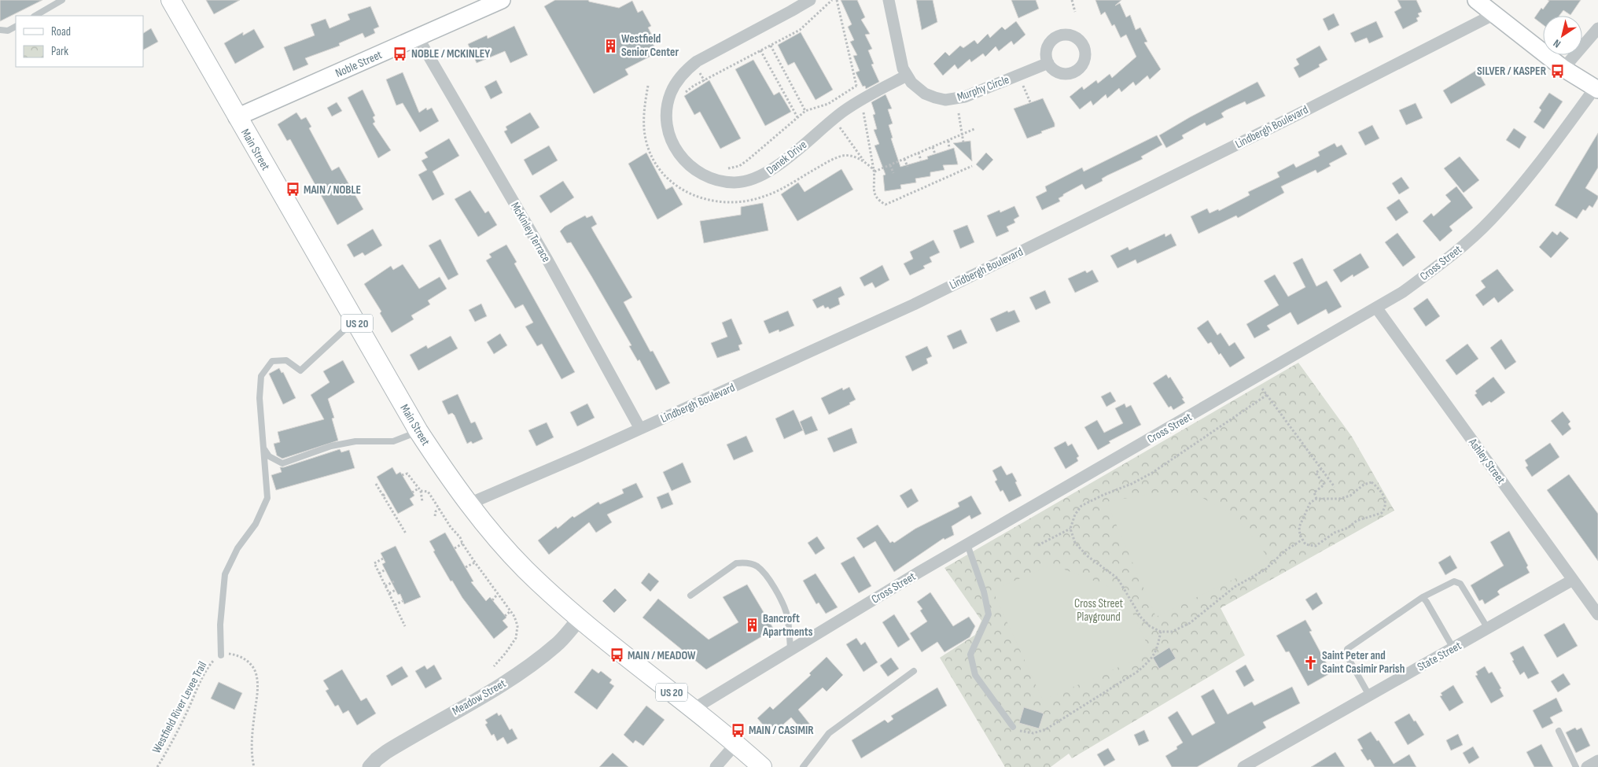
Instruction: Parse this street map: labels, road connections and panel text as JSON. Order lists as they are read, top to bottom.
{
  "streets": {
    "main road": ["Noble Street", "Main Street", "US 20"],
    "street": [
      "Murphy Circle",
      "Lindbergh Boulevard",
      "Danek Drive",
      "McKinley Terrace",
      "Cross Street",
      "Ashley Street",
      "State Street",
      "Meadow Street"
    ],
    "path": ["Westfield River Levee Trail"]
  },
  "crossings": [
    ["Noble Street", "Main Street"],
    ["Noble Street", "McKinley Terrace"],
    ["Murphy Circle", "Danek Drive"],
    ["Lindbergh Boulevard", "Main Street"],
    ["Lindbergh Boulevard", "McKinley Terrace"],
    ["Main Street", "Cross Street"],
    ["Main Street", "Meadow Street"],
    ["Cross Street", "Ashley Street"],
    ["Ashley Street", "State Street"]
  ],
  "parks": ["Cross Street Playground"],
  "places": {
    "building": ["Westfield Senior Center", "Bancroft Apartments"],
    "bus stop": [
      "NOBLE / MCKINLEY",
      "SILVER / KASPER",
      "MAIN / NOBLE",
      "MAIN / MEADOW",
      "MAIN / CASIMIR"
    ],
    "church": ["Saint Peter and Saint Casimir Parish"]
  },
  "legend": ["Road", "Park"],
  "north": "bottom left"
}
